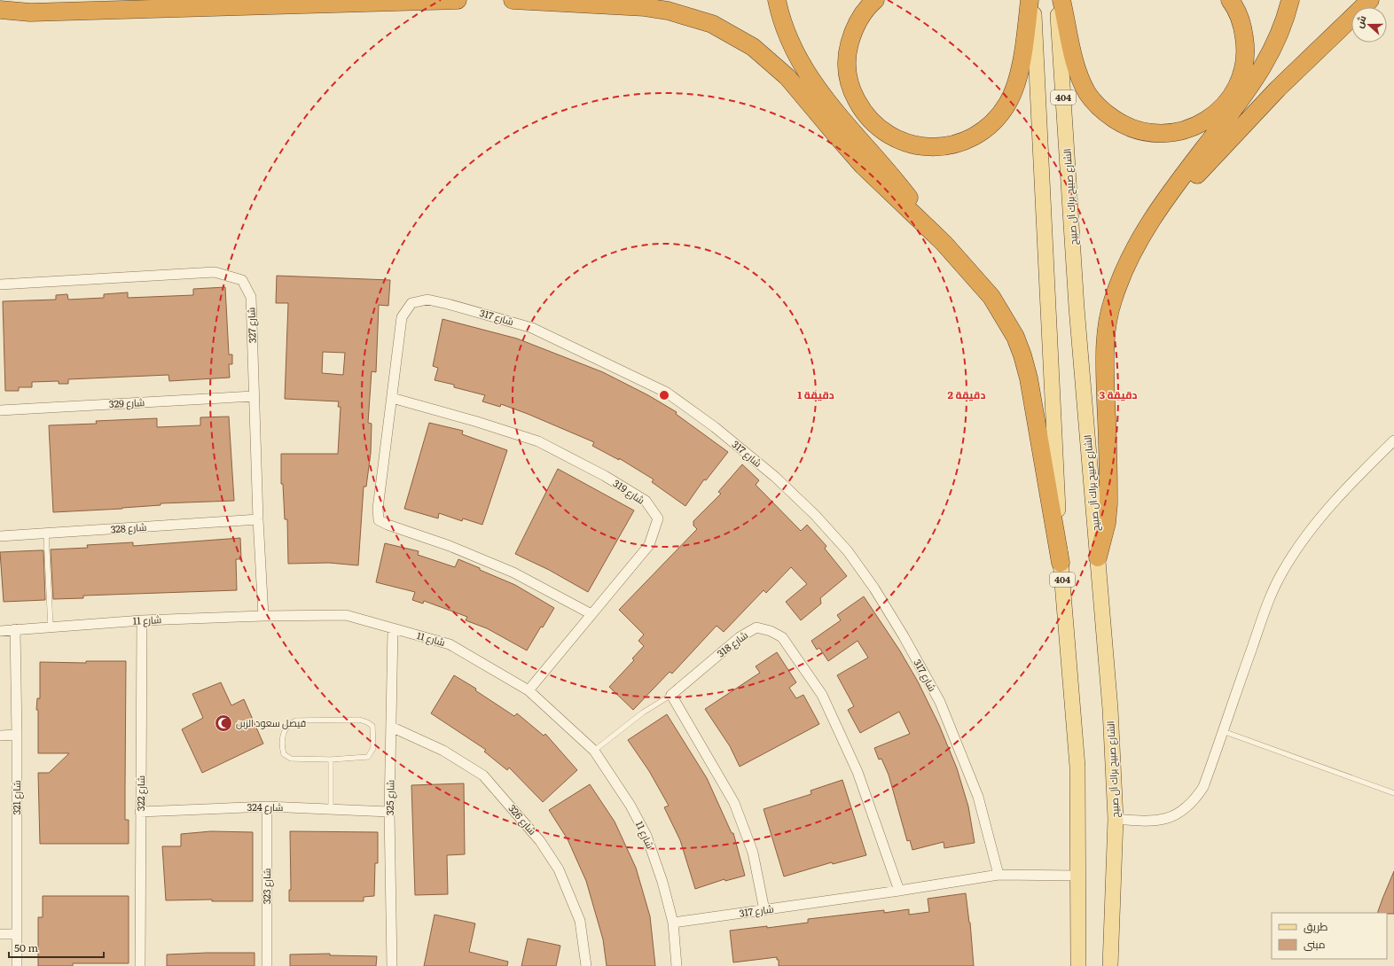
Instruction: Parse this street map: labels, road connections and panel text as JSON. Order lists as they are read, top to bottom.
{
  "streets": {
    "main road": ["404", "الشارع صبيح براك آل صبيح"],
    "street": [
      "شارع 317",
      "شارع 327",
      "شارع 329",
      "شارع 319",
      "شارع 328",
      "شارع 11",
      "شارع 318",
      "شارع 322",
      "شارع 321",
      "شارع 325",
      "شارع 324",
      "شارع 326",
      "شارع 323"
    ]
  },
  "crossings": [
    ["شارع 317", "شارع 319"],
    ["شارع 317", "شارع 11"],
    ["شارع 317", "شارع 318"],
    ["شارع 327", "شارع 329"],
    ["شارع 327", "شارع 328"],
    ["شارع 327", "شارع 11"],
    ["شارع 319", "شارع 11"],
    ["شارع 11", "شارع 322"],
    ["شارع 11", "شارع 321"],
    ["شارع 11", "شارع 325"],
    ["شارع 322", "شارع 324"],
    ["شارع 325", "شارع 324"],
    ["شارع 325", "شارع 326"],
    ["شارع 324", "شارع 323"]
  ],
  "places": {
    "mosque": ["فيصل سعود الزبن"]
  },
  "legend": ["طريق", "مبنى"],
  "scale_bar": "50 m",
  "north": "left",
  "rings": ["1 دقيقة", "2 دقيقة", "3 دقيقة"]
}
